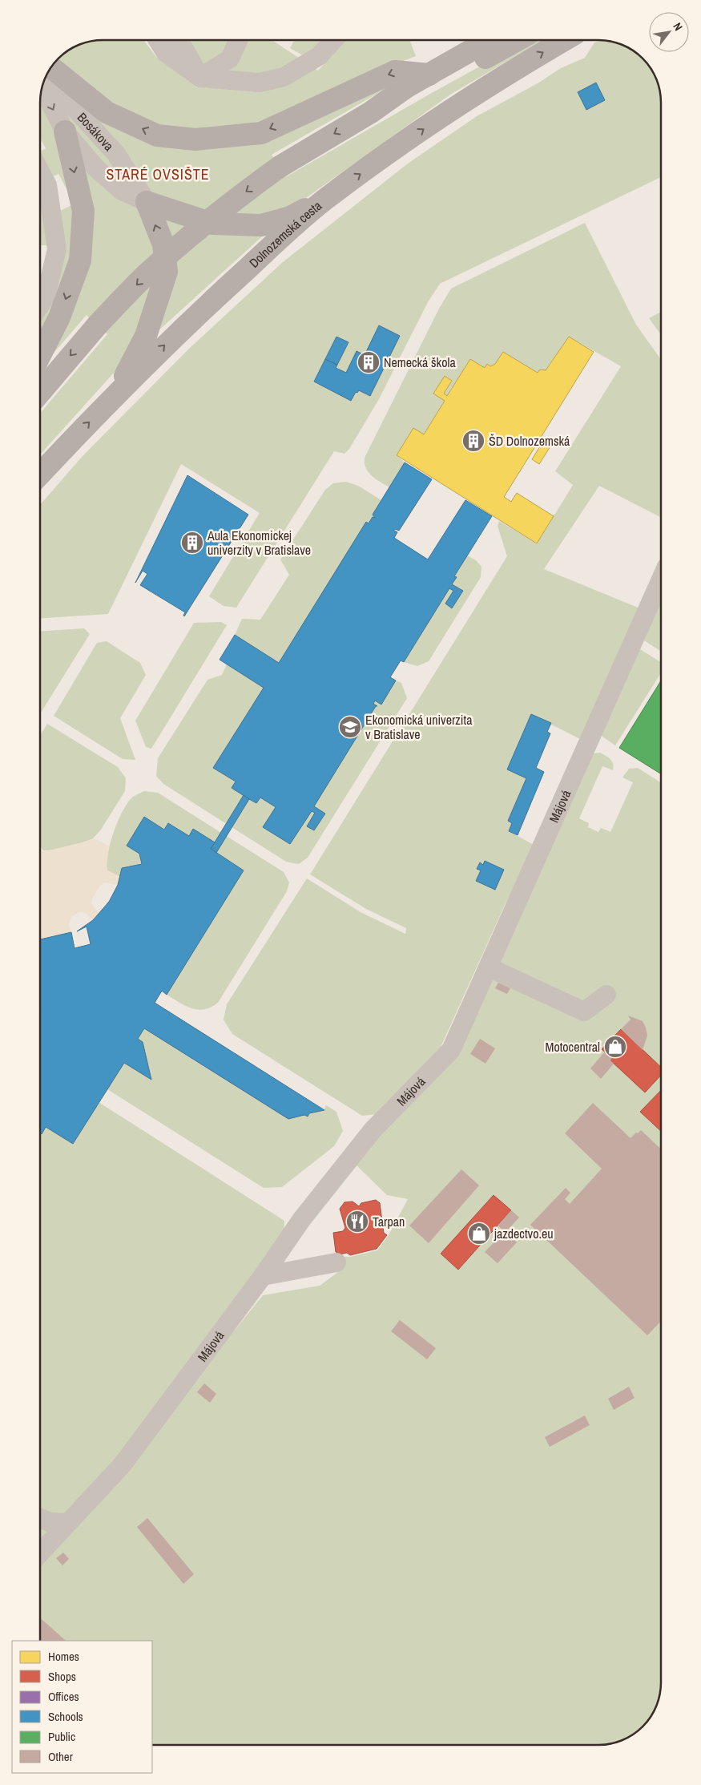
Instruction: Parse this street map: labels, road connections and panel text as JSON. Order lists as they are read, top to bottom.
{
  "streets": {
    "main road": ["Dolnozemská cesta"],
    "street": ["Bosákova", "Májová"]
  },
  "districts": ["STARÉ OVSIŠTE"],
  "places": {
    "building": ["Nemecká škola", "ŠD Dolnozemská", "Aula Ekonomickej univerzity v Bratislave"],
    "school or university": ["Ekonomická univerzita v Bratislave"],
    "shop": ["Motocentral", "jazdectvo.eu"],
    "restaurant": ["Tarpan"]
  },
  "legend": [
    "Homes",
    "Shops",
    "Offices",
    "Schools",
    "Public",
    "Other"
  ],
  "north": "top right"
}
